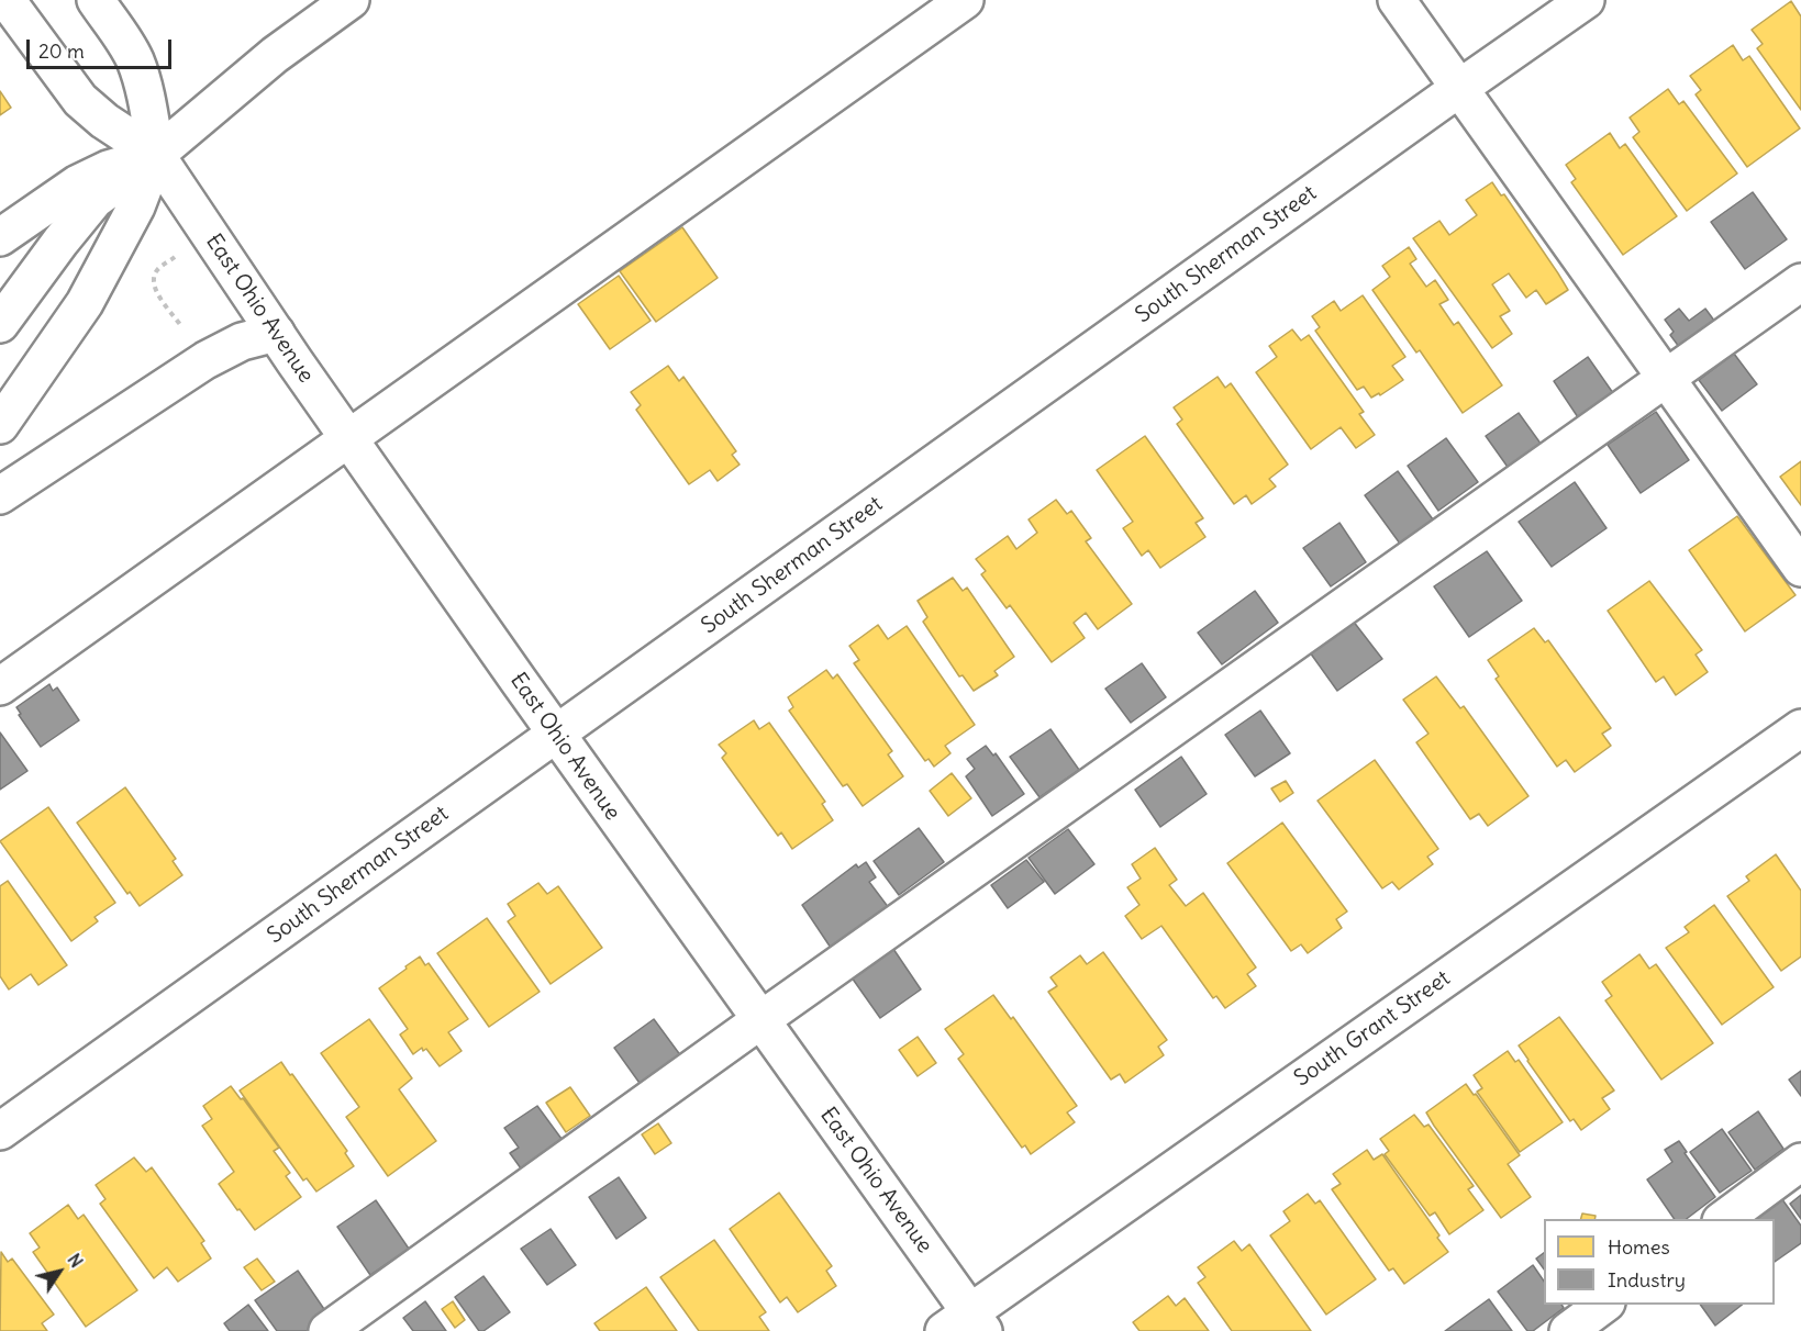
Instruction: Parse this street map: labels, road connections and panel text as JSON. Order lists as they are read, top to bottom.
{
  "streets": {
    "main road": ["South Sherman Street", "East Ohio Avenue", "South Grant Street"]
  },
  "crossings": [
    ["South Sherman Street", "East Ohio Avenue"],
    ["East Ohio Avenue", "South Grant Street"]
  ],
  "legend": ["Homes", "Industry"],
  "scale_bar": "20 m",
  "north": "top right"
}
